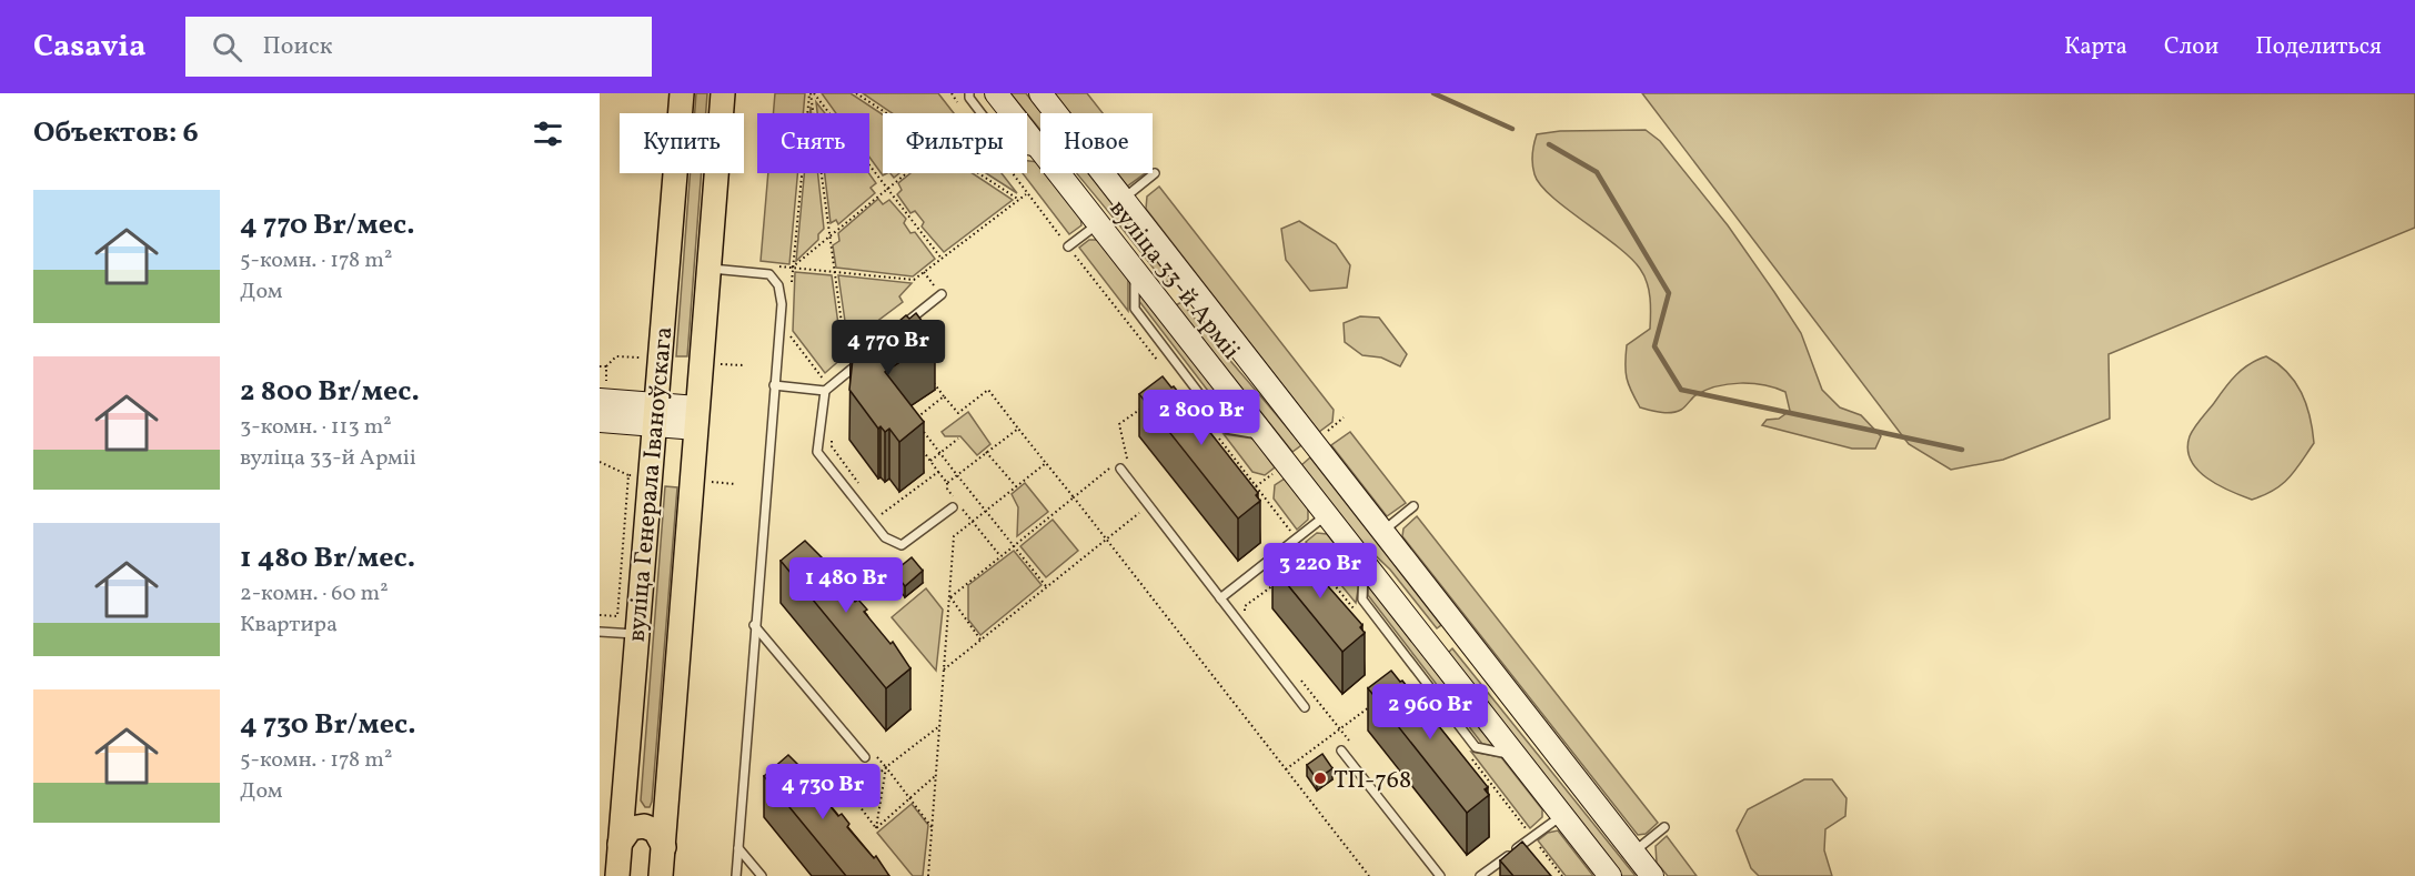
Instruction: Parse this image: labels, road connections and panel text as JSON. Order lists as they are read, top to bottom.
{
  "streets": {
    "main road": ["вуліца Генерала Іваноўскага"],
    "street": ["вуліца 33-й Арміі"]
  },
  "places": ["ТП-768"],
  "page": {
    "header": "Casavia",
    "search": "Поиск",
    "nav": ["Карта", "Слои", "Поделиться"],
    "heading": "Объектов: 6",
    "chip": [
      "Купить",
      "Снять",
      "Фильтры",
      "Новое"
    ],
    "list": [
      {
        "name": "4 770 Br/мес.",
        "note": "5-комн. · 178 m² · Дом"
      },
      {
        "name": "2 800 Br/мес.",
        "note": "3-комн. · 113 m² · вуліца 33-й Арміі"
      },
      {
        "name": "1 480 Br/мес.",
        "note": "2-комн. · 60 m² · Квартира"
      },
      {
        "name": "4 730 Br/мес.",
        "note": "5-комн. · 178 m² · Дом"
      }
    ],
    "price": [
      "4 770 Br",
      "2 800 Br",
      "3 220 Br",
      "1 480 Br",
      "2 960 Br",
      "4 730 Br"
    ]
  }
}
